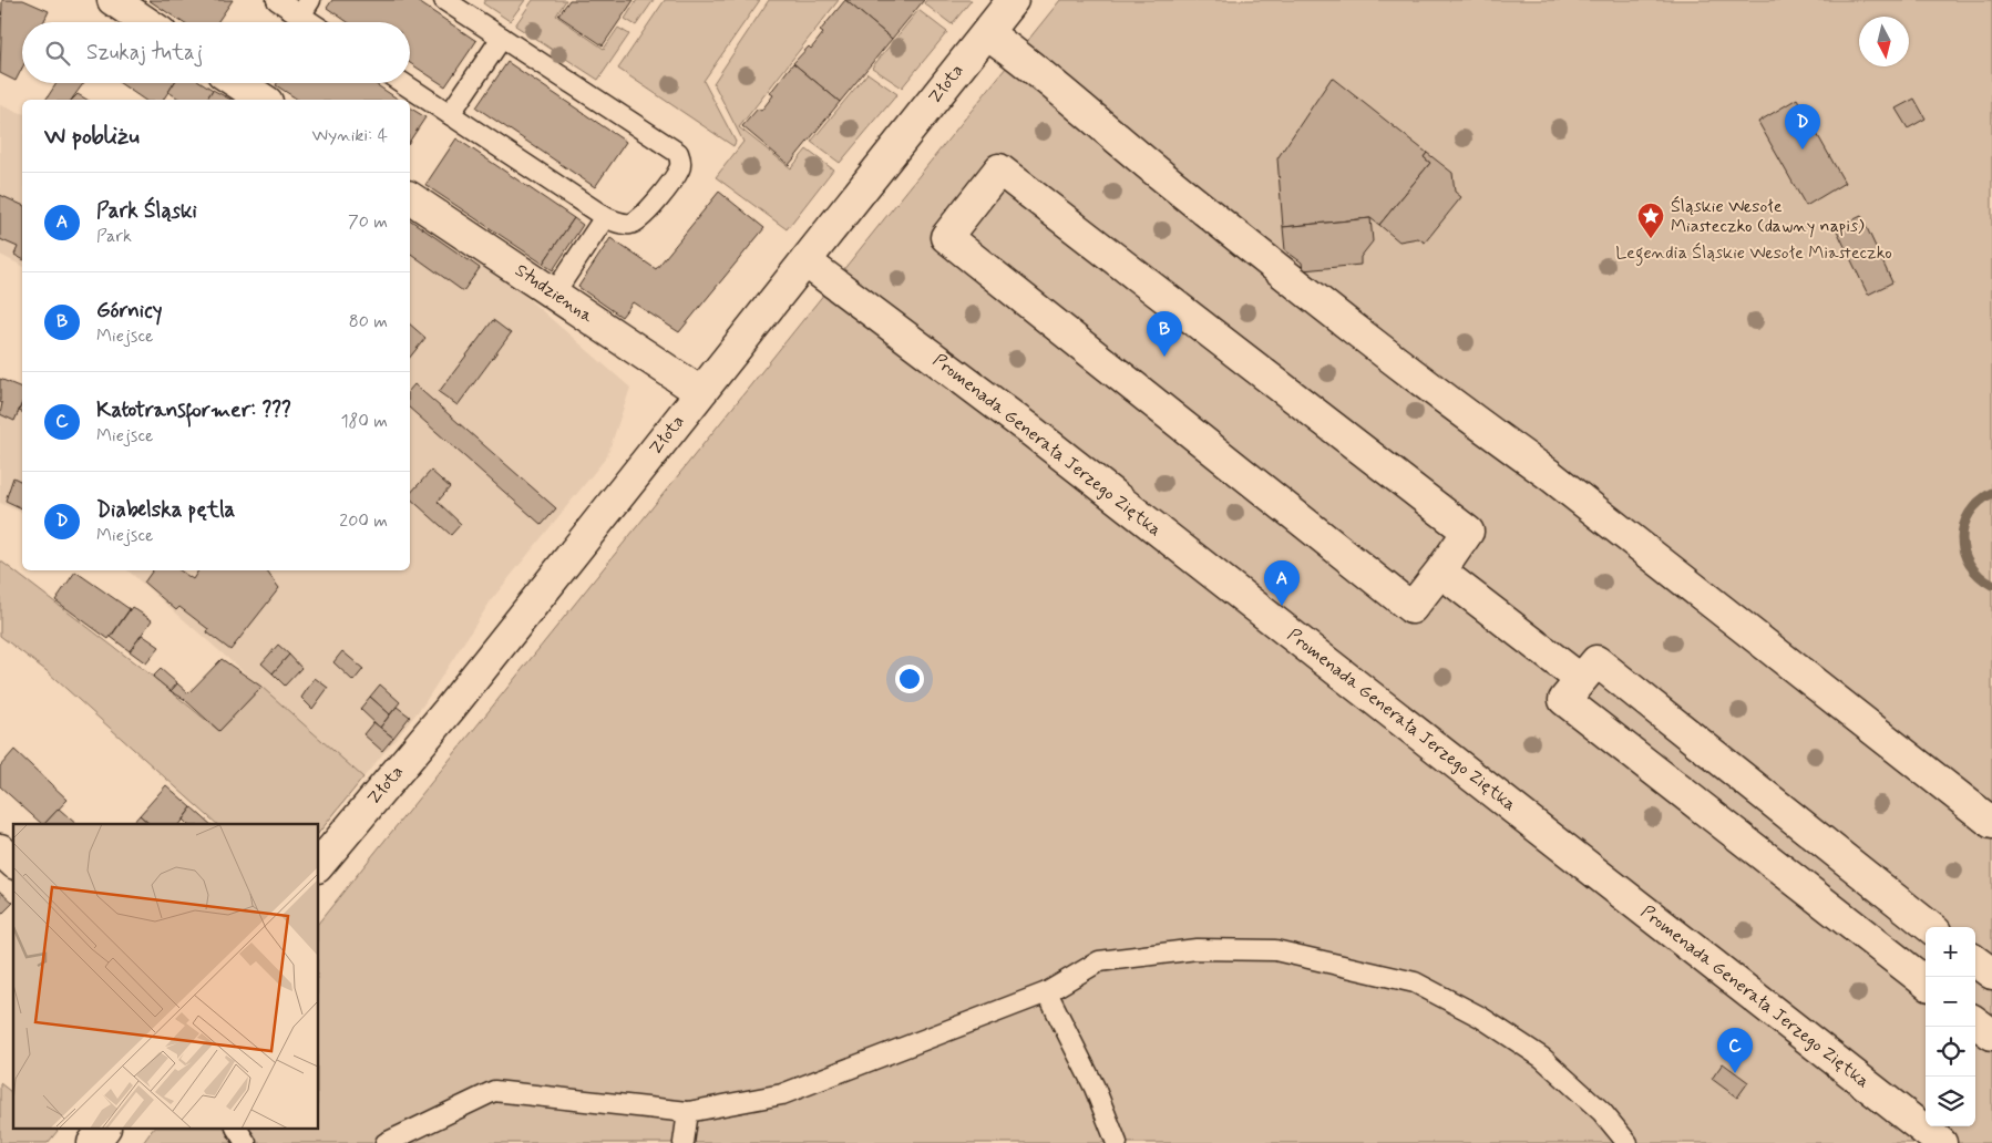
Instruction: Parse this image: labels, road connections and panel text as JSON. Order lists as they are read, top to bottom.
{
  "streets": {
    "street": ["Złota", "Studzienna", "Promenada Generała Jerzego Ziętka"]
  },
  "crossings": [
    ["Złota", "Studzienna"],
    ["Złota", "Promenada Generała Jerzego Ziętka"]
  ],
  "parks": ["Legendia Śląskie Wesołe Miasteczko"],
  "places": {
    "place": ["Śląskie Wesołe Miasteczko (dawny napis)"]
  },
  "north": "bottom",
  "page": {
    "search": "Szukaj tutaj",
    "heading": ["W pobliżu", "Wyniki: 4"],
    "pins": [
      "D",
      "B",
      "A",
      "C"
    ],
    "list": [
      {
        "mark": "A",
        "name": "Park Śląski",
        "note": "Park",
        "value": "70 m"
      },
      {
        "mark": "B",
        "name": "Górnicy",
        "note": "Miejsce",
        "value": "80 m"
      },
      {
        "mark": "C",
        "name": "Katotransformer: ???",
        "note": "Miejsce",
        "value": "180 m"
      },
      {
        "mark": "D",
        "name": "Diabelska pętla",
        "note": "Miejsce",
        "value": "200 m"
      }
    ],
    "map_buttons": ["+", "−"]
  }
}
